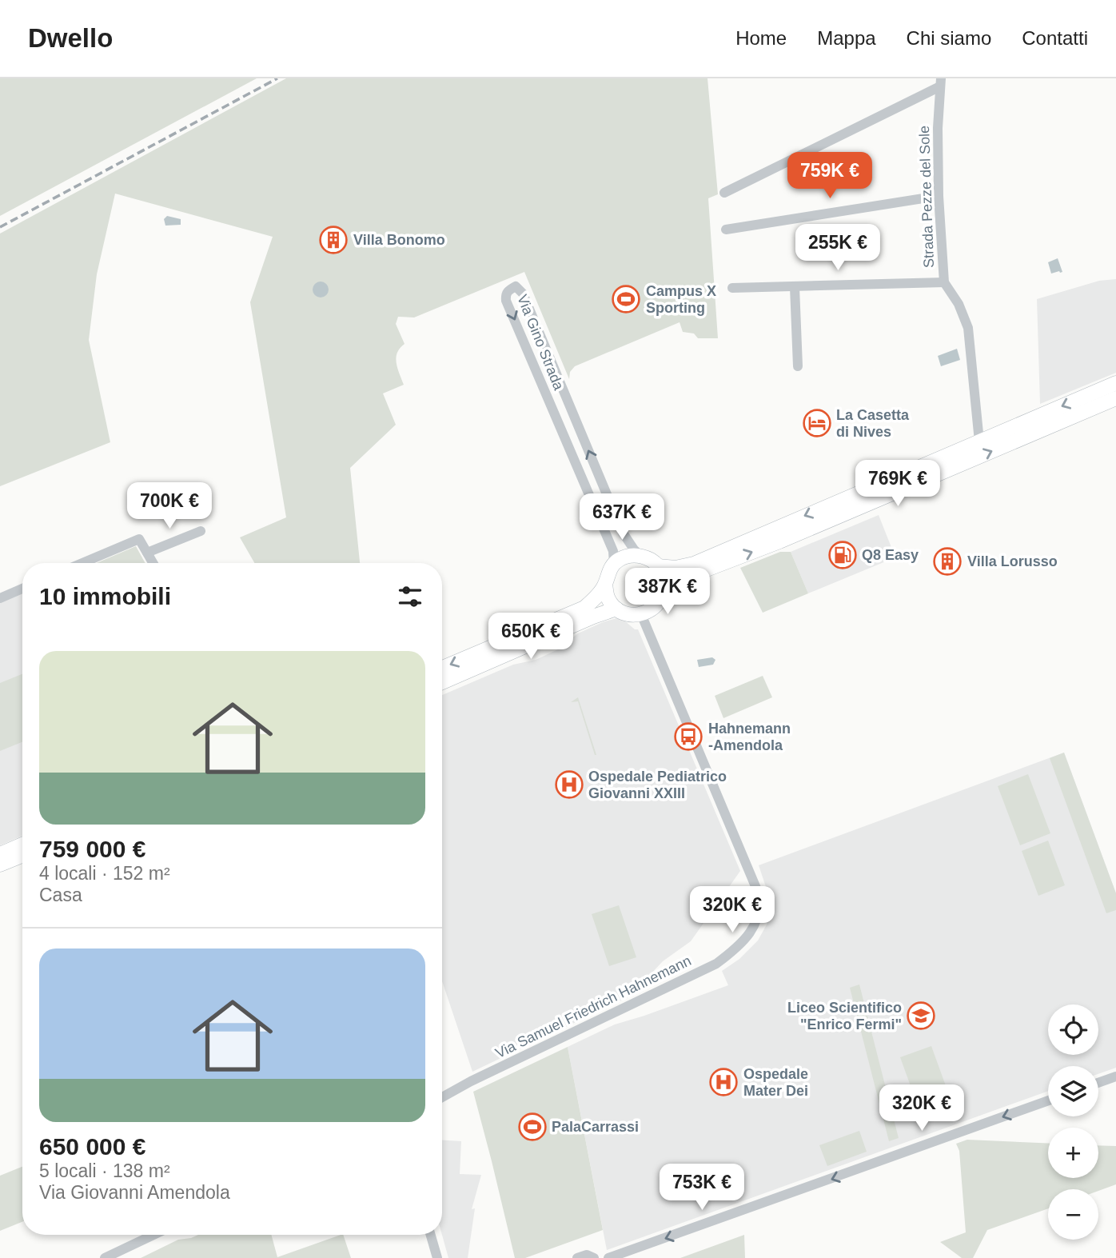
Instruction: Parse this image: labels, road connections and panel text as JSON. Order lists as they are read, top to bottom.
{
  "streets": {
    "street": ["Strada Pezze del Sole", "Via Gino Strada", "Via Samuel Friedrich Hahnemann"]
  },
  "crossings": [
    ["Via Gino Strada", "Via Samuel Friedrich Hahnemann"]
  ],
  "places": {
    "building": ["Villa Bonomo", "Villa Lorusso"],
    "sports": ["Campus X Sporting", "PalaCarrassi"],
    "hotel": ["La Casetta di Nives"],
    "fuel station": ["Q8 Easy"],
    "bus stop": ["Hahnemann -Amendola"],
    "hospital": ["Ospedale Pediatrico Giovanni XXIII", "Ospedale Mater Dei"],
    "school or university": ["Liceo Scientifico \"Enrico Fermi\""]
  },
  "page": {
    "header": "Dwello",
    "nav": [
      "Home",
      "Mappa",
      "Chi siamo",
      "Contatti"
    ],
    "price": [
      "759K €",
      "255K €",
      "769K €",
      "700K €",
      "637K €",
      "387K €",
      "650K €",
      "320K €",
      "320K €",
      "753K €"
    ],
    "heading": "10 immobili",
    "list": [
      {
        "name": "759 000 €",
        "note": "4 locali · 152 m² · Casa"
      },
      {
        "name": "650 000 €",
        "note": "5 locali · 138 m² · Via Giovanni Amendola"
      }
    ],
    "map_buttons": ["+", "−"]
  }
}
